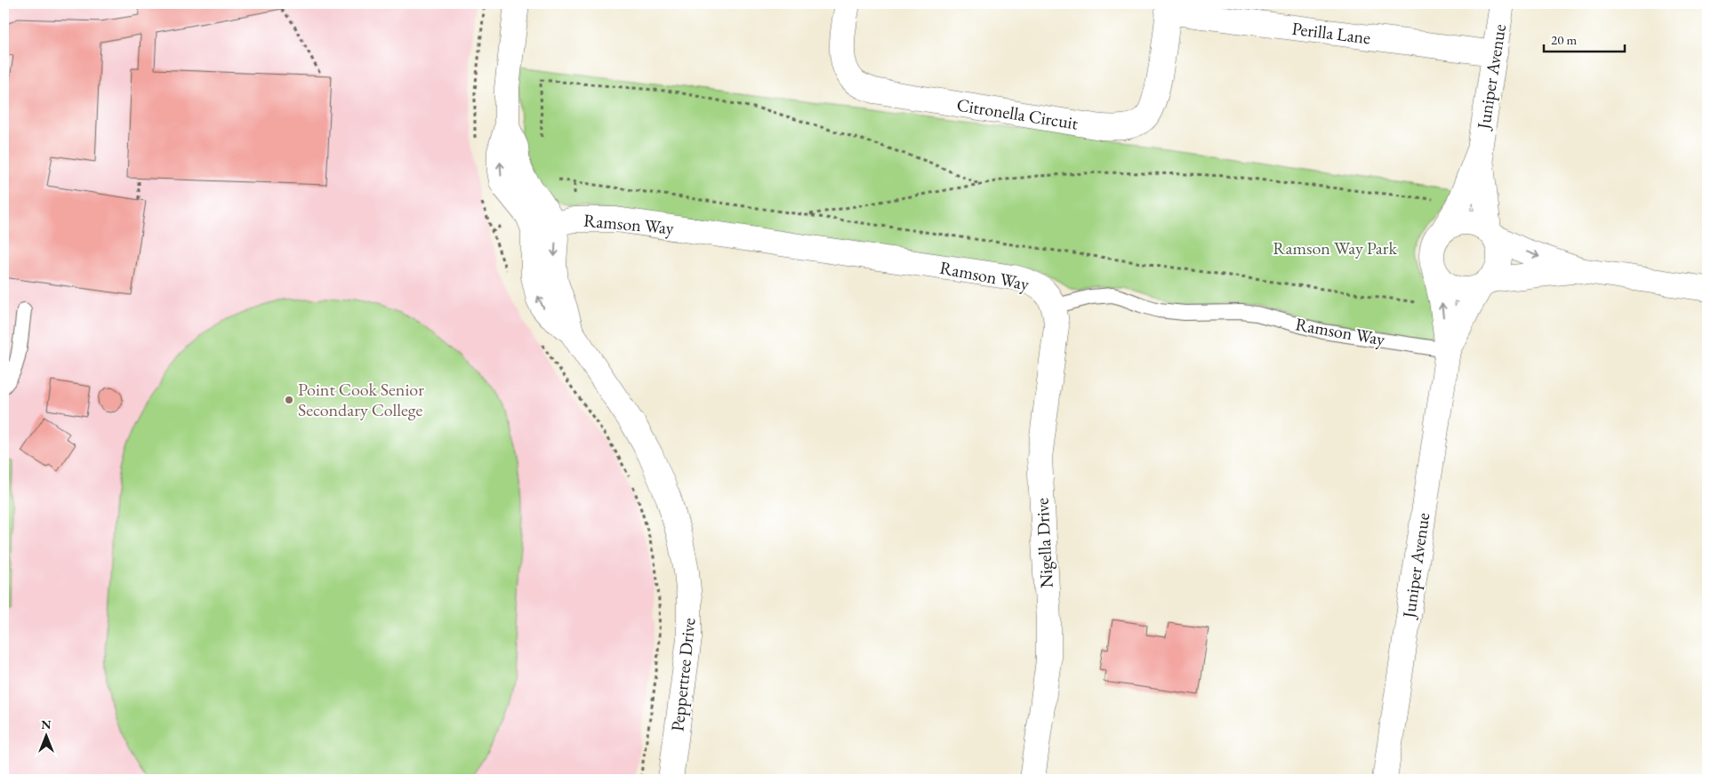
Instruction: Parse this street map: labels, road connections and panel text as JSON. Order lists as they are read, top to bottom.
{
  "streets": {
    "street": [
      "Perilla Lane",
      "Juniper Avenue",
      "Citronella Circuit",
      "Ramson Way",
      "Nigella Drive",
      "Peppertree Drive"
    ]
  },
  "crossings": [
    ["Perilla Lane", "Juniper Avenue"],
    ["Perilla Lane", "Citronella Circuit"],
    ["Juniper Avenue", "Ramson Way"],
    ["Ramson Way", "Nigella Drive"],
    ["Ramson Way", "Peppertree Drive"]
  ],
  "parks": ["Ramson Way Park"],
  "places": ["Point Cook Senior Secondary College"],
  "scale_bar": "20 m",
  "north": "top"
}
